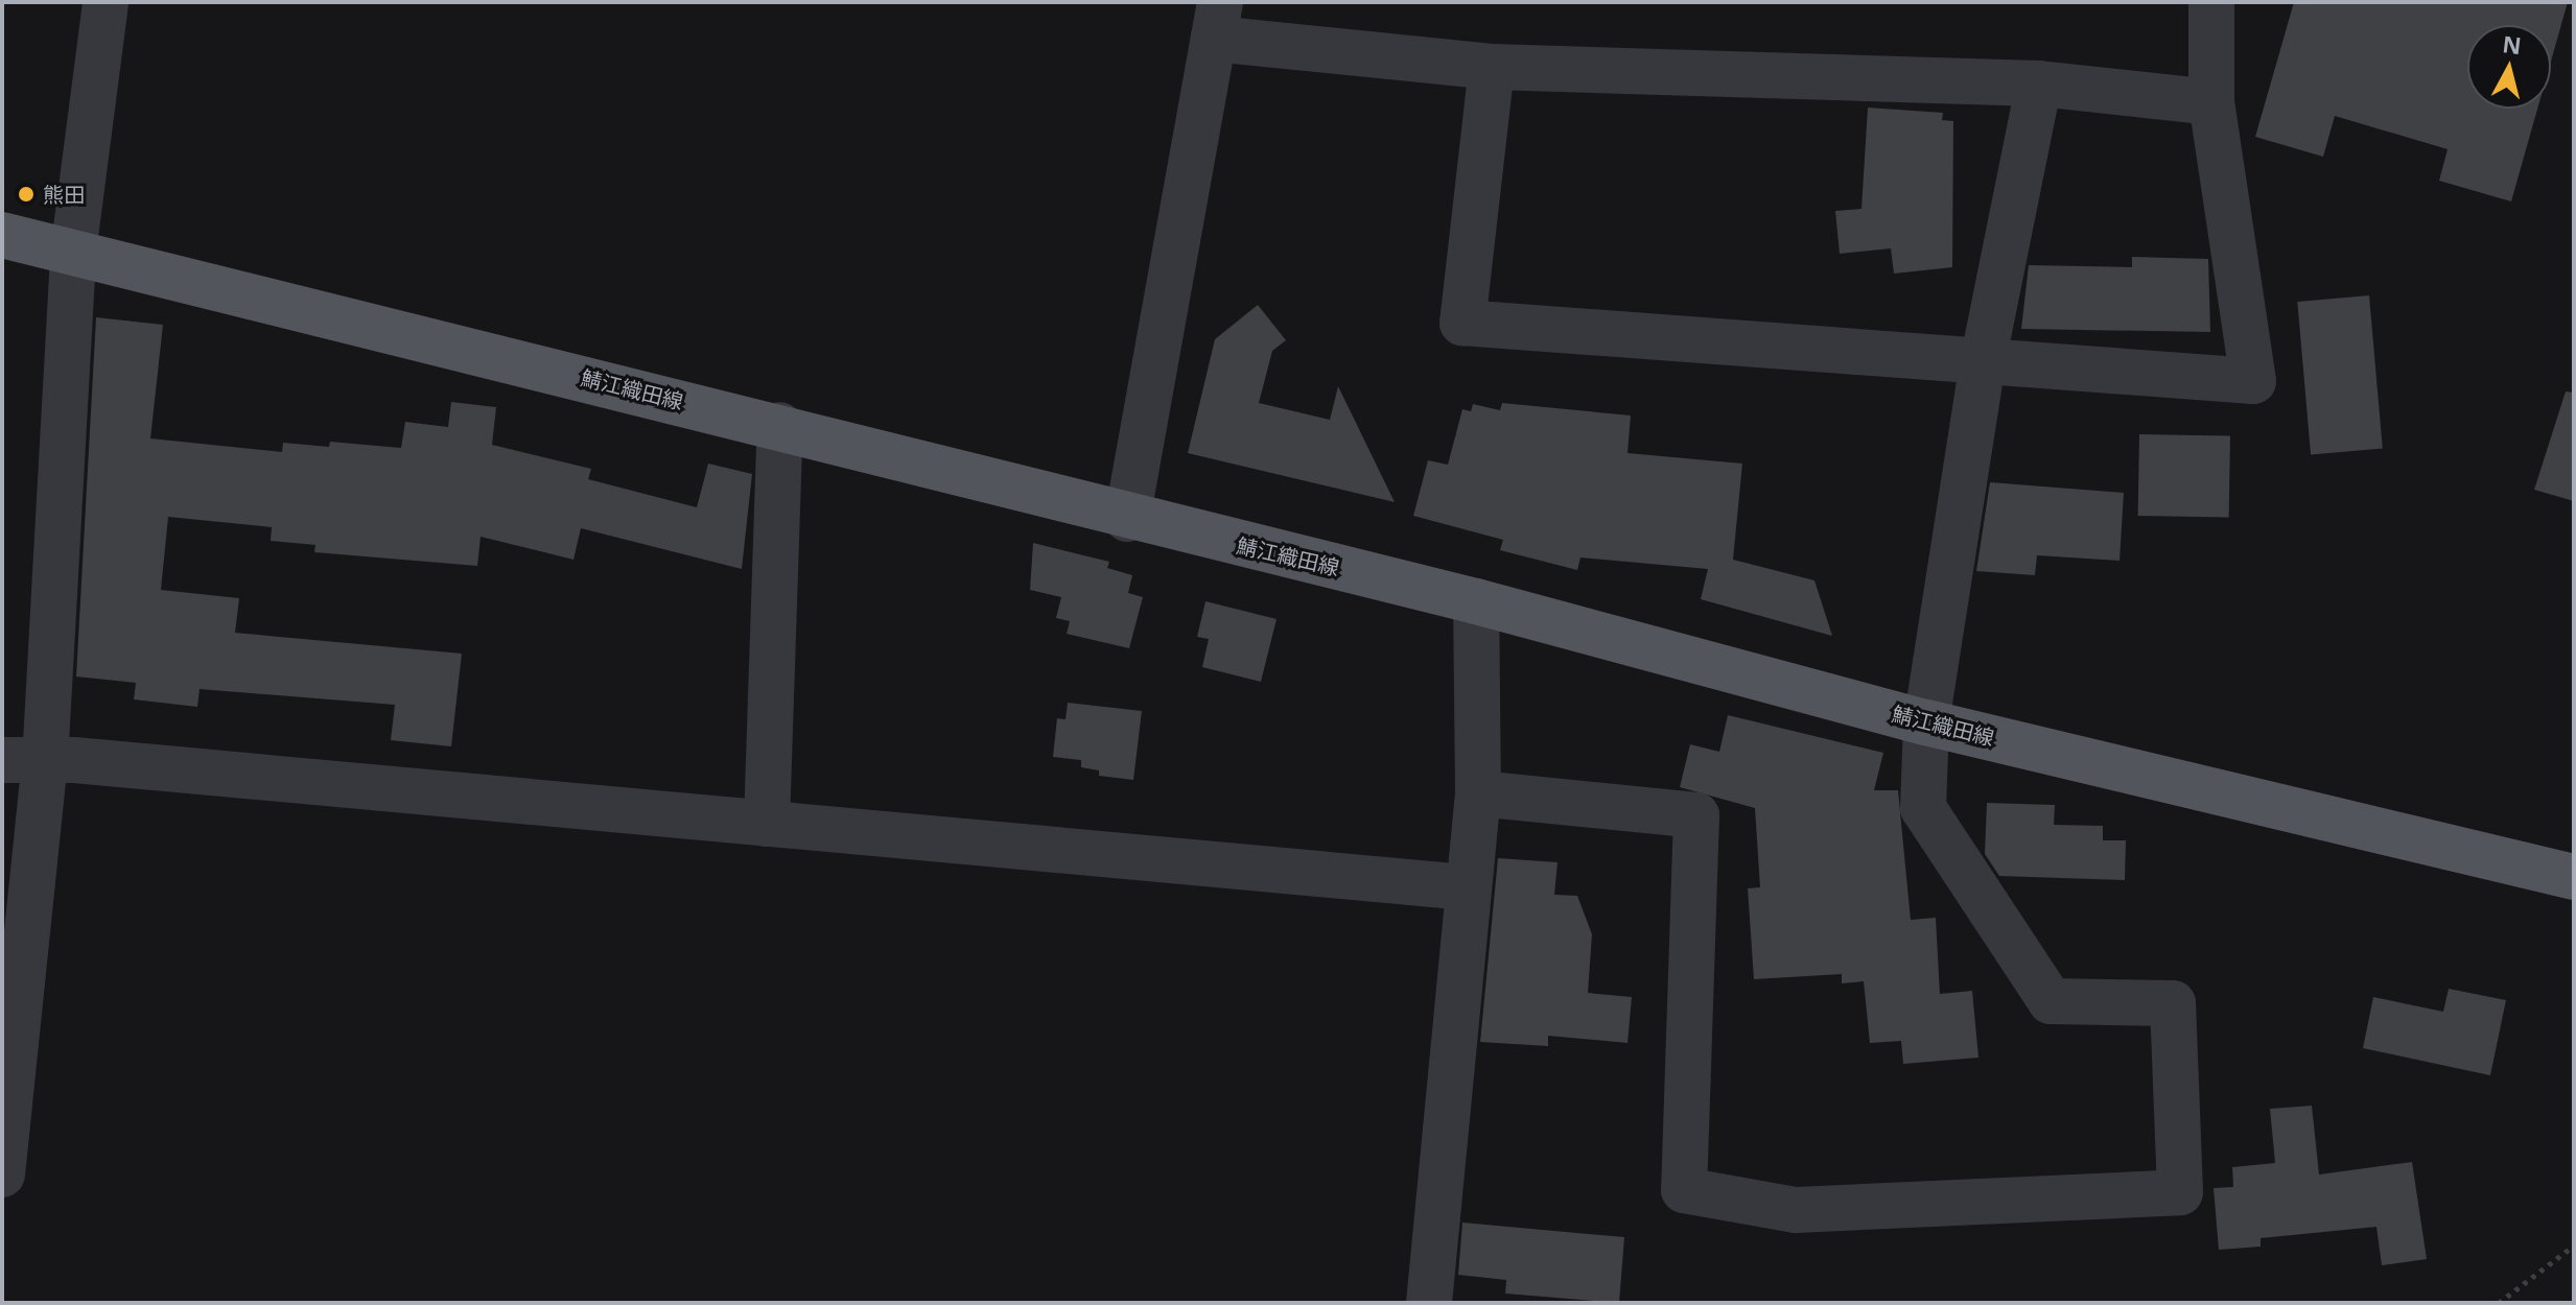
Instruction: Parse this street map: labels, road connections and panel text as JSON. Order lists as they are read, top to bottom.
{
  "streets": {
    "main road": ["鯖江織田線"]
  },
  "places": ["熊田"],
  "north": "top"
}
